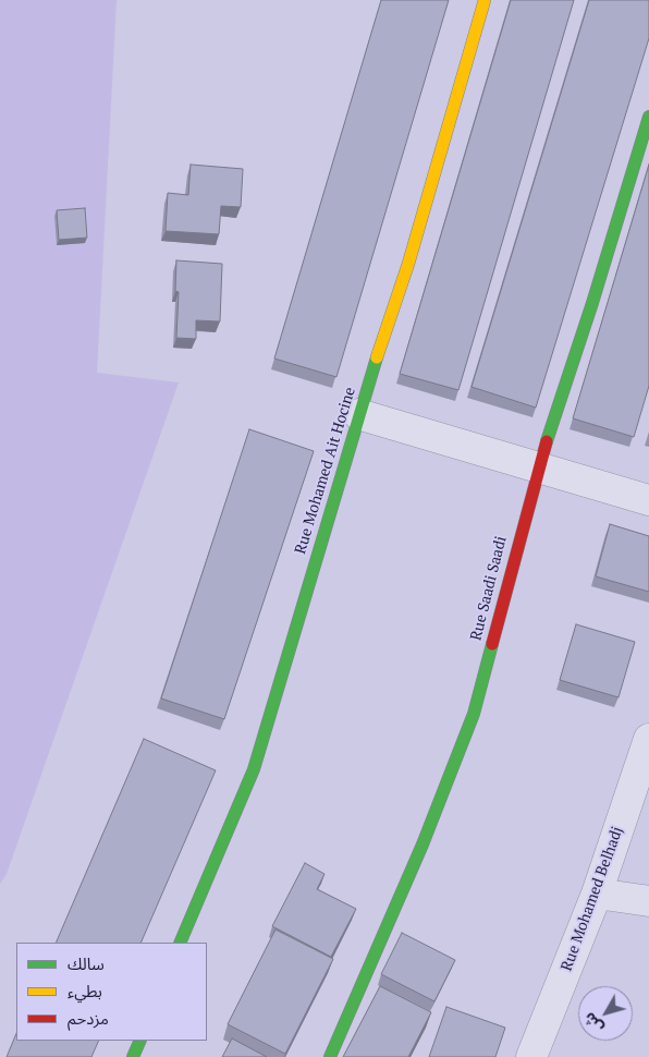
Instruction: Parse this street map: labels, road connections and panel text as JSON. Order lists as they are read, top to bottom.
{
  "streets": {
    "street": ["Rue Mohamed Ait Hocine", "Rue Saadi Saadi", "Rue Mohamed Belhadj"]
  },
  "legend": ["سالك", "بطيء", "مزدحم"],
  "north": "bottom left"
}
